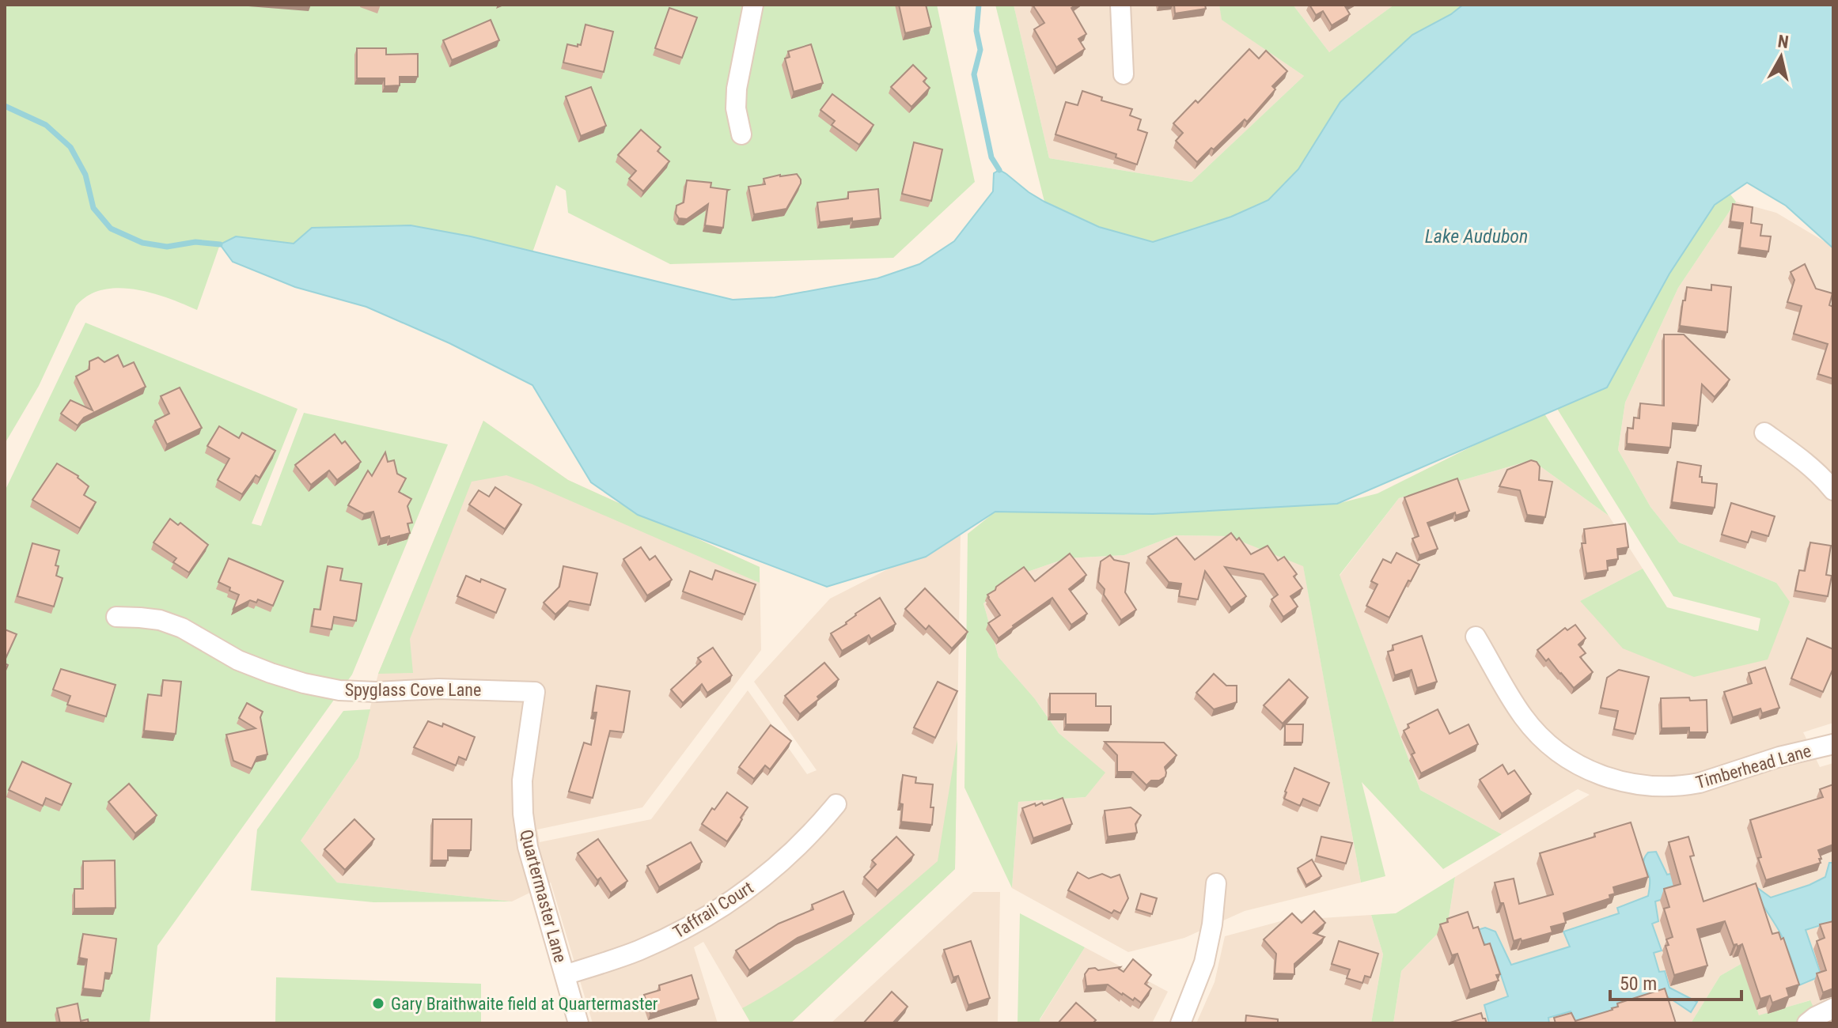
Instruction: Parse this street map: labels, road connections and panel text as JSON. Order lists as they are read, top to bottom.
{
  "streets": {
    "street": [
      "Spyglass Cove Lane",
      "Timberhead Lane",
      "Quartermaster Lane",
      "Taffrail Court"
    ]
  },
  "crossings": [
    ["Spyglass Cove Lane", "Quartermaster Lane"],
    ["Quartermaster Lane", "Taffrail Court"]
  ],
  "water": ["Lake Audubon"],
  "places": ["Gary Braithwaite field at Quartermaster"],
  "scale_bar": "50 m",
  "north": "top"
}
